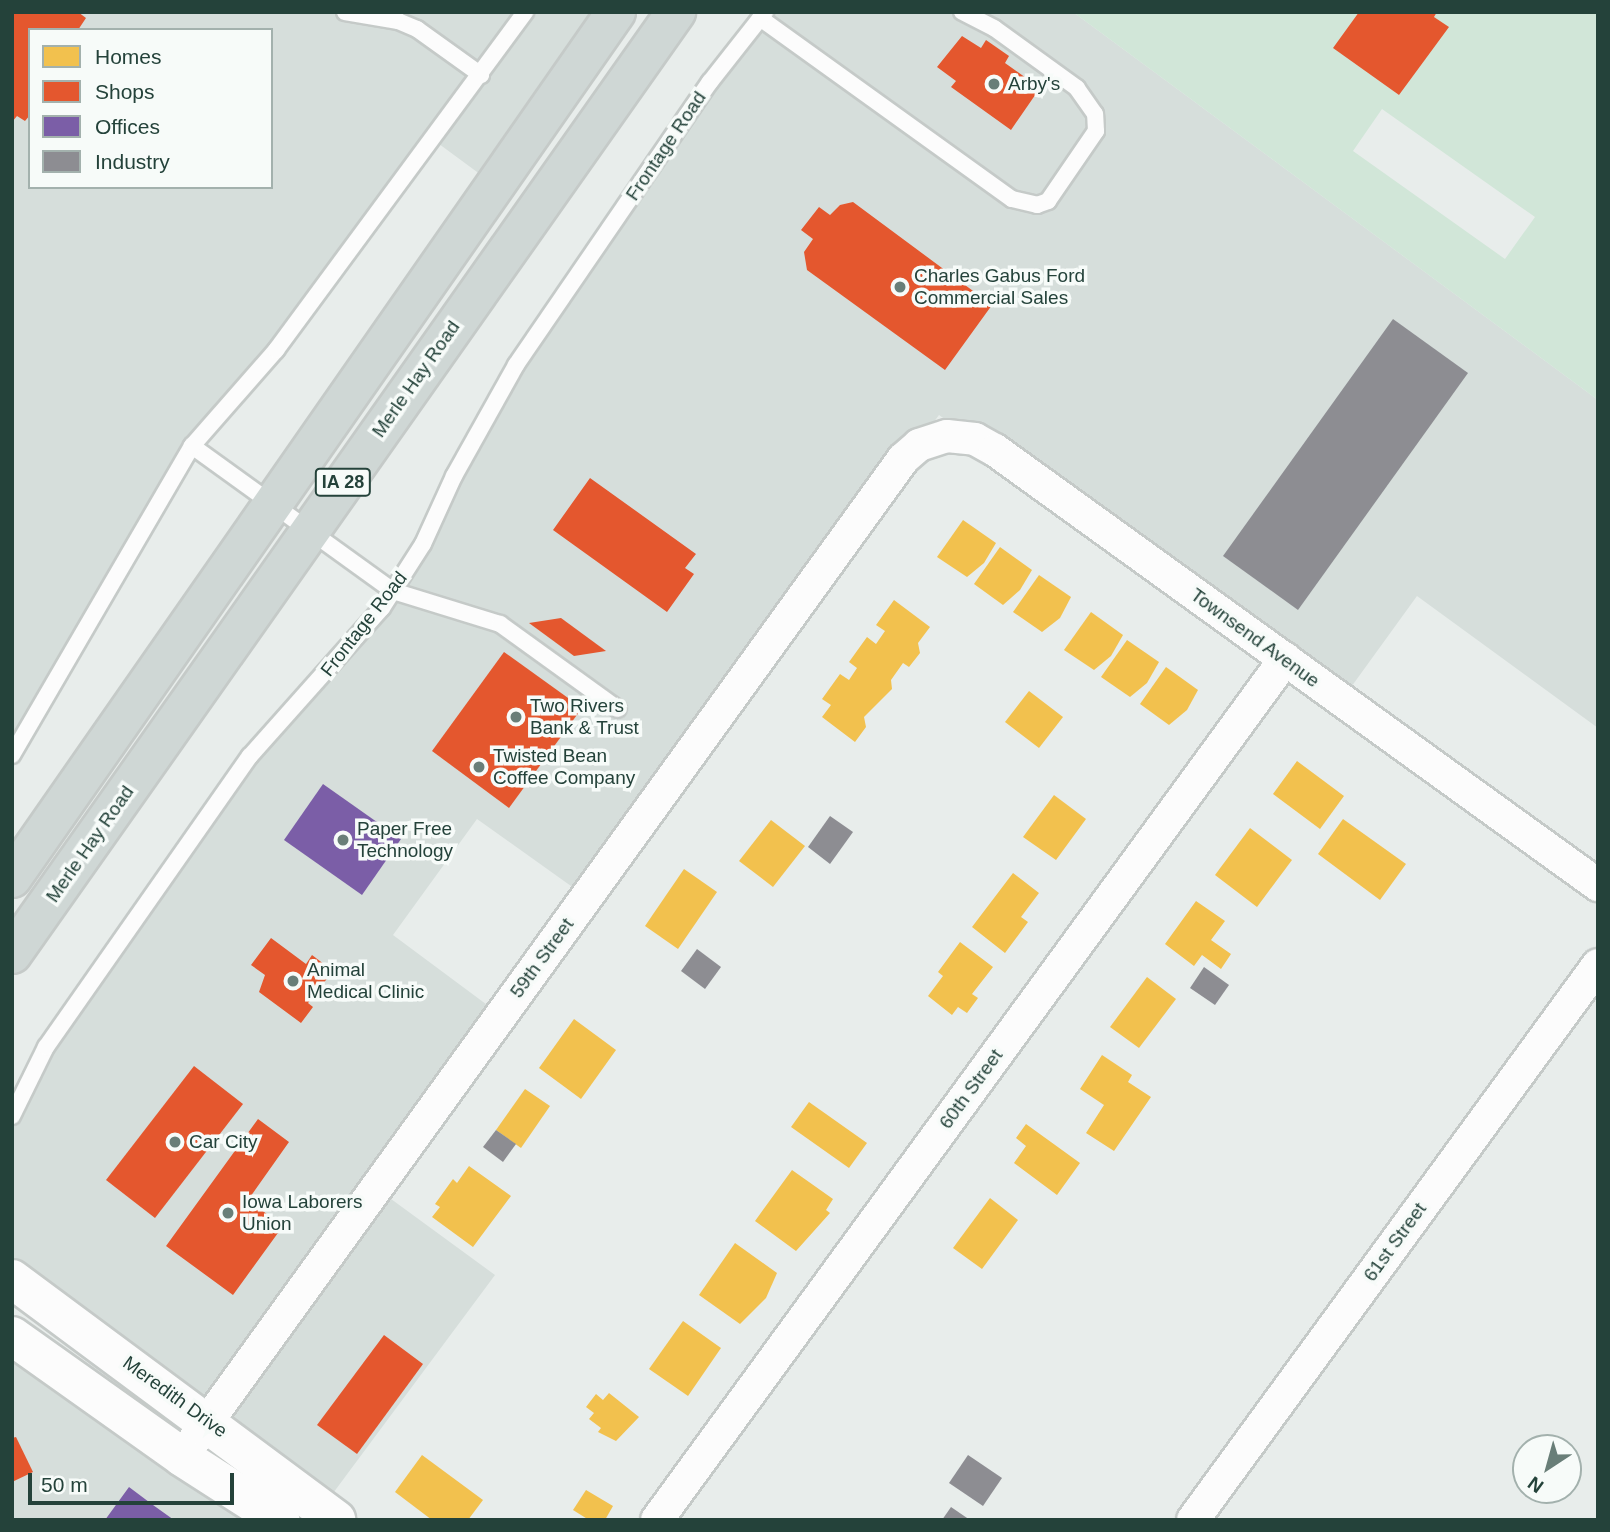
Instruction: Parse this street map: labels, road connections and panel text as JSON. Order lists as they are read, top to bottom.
{
  "streets": {
    "main road": ["Merle Hay Road", "IA 28", "Meredith Drive"],
    "street": [
      "Townsend Avenue",
      "59th Street",
      "60th Street",
      "61st Street"
    ],
    "lane": ["Frontage Road"]
  },
  "crossings": [
    ["Townsend Avenue", "59th Street"],
    ["Townsend Avenue", "60th Street"],
    ["59th Street", "Meredith Drive"]
  ],
  "places": [
    "Arby's",
    "Charles Gabus Ford Commercial Sales",
    "Two Rivers Bank & Trust",
    "Twisted Bean Coffee Company",
    "Paper Free Technology",
    "Animal Medical Clinic",
    "Car City",
    "Iowa Laborers Union"
  ],
  "legend": [
    "Homes",
    "Shops",
    "Offices",
    "Industry"
  ],
  "scale_bar": "50 m",
  "north": "bottom left"
}
